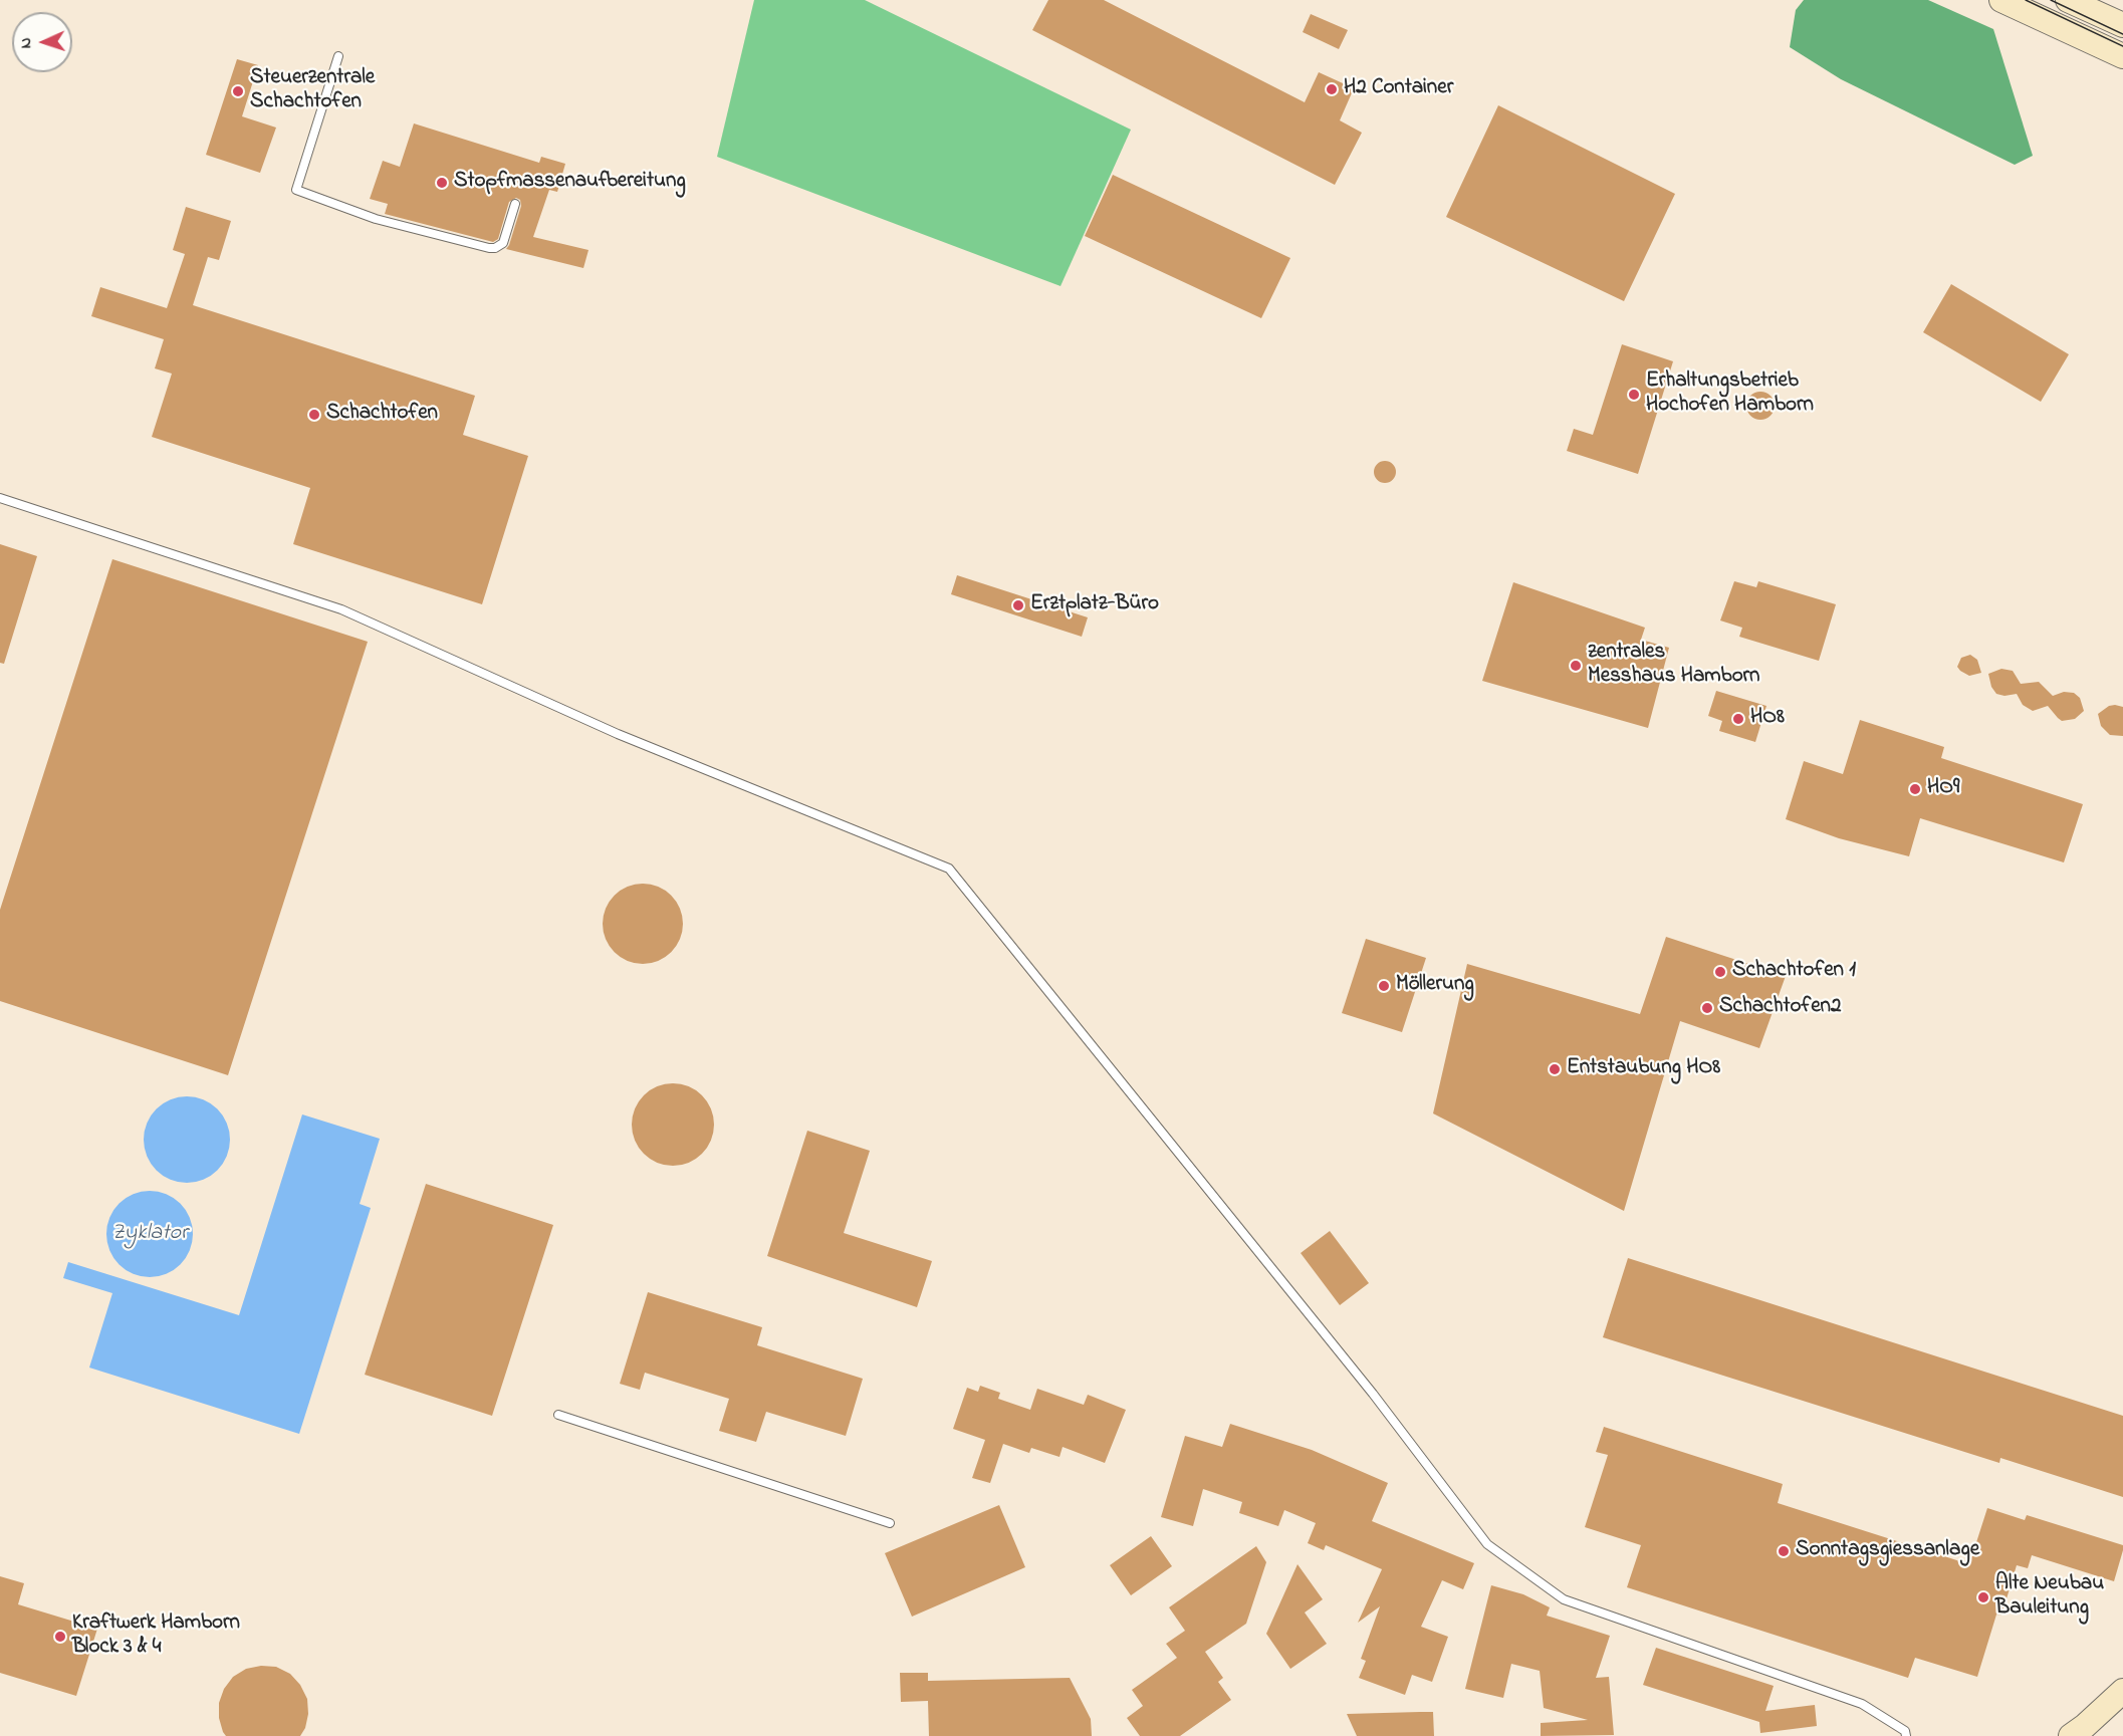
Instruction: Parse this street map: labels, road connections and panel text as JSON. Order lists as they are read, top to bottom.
{
  "water": ["Zyklator"],
  "places": [
    "H2 Container",
    "Steuerzentrale Schachtofen",
    "Stopfmassenaufbereitung",
    "Erhaltungsbetrieb Hochofen Hamborn",
    "Schachtofen",
    "Erztplatz-Büro",
    "zentrales Messhaus Hamborn",
    "HO8",
    "HO9",
    "Schachtofen 1",
    "Möllerung",
    "Schachtofen2",
    "Entstaubung HO8",
    "Sonntagsgiessanlage",
    "Alte Neubau Bauleitung",
    "Kraftwerk Hamborn Block 3 & 4"
  ],
  "north": "left"
}
